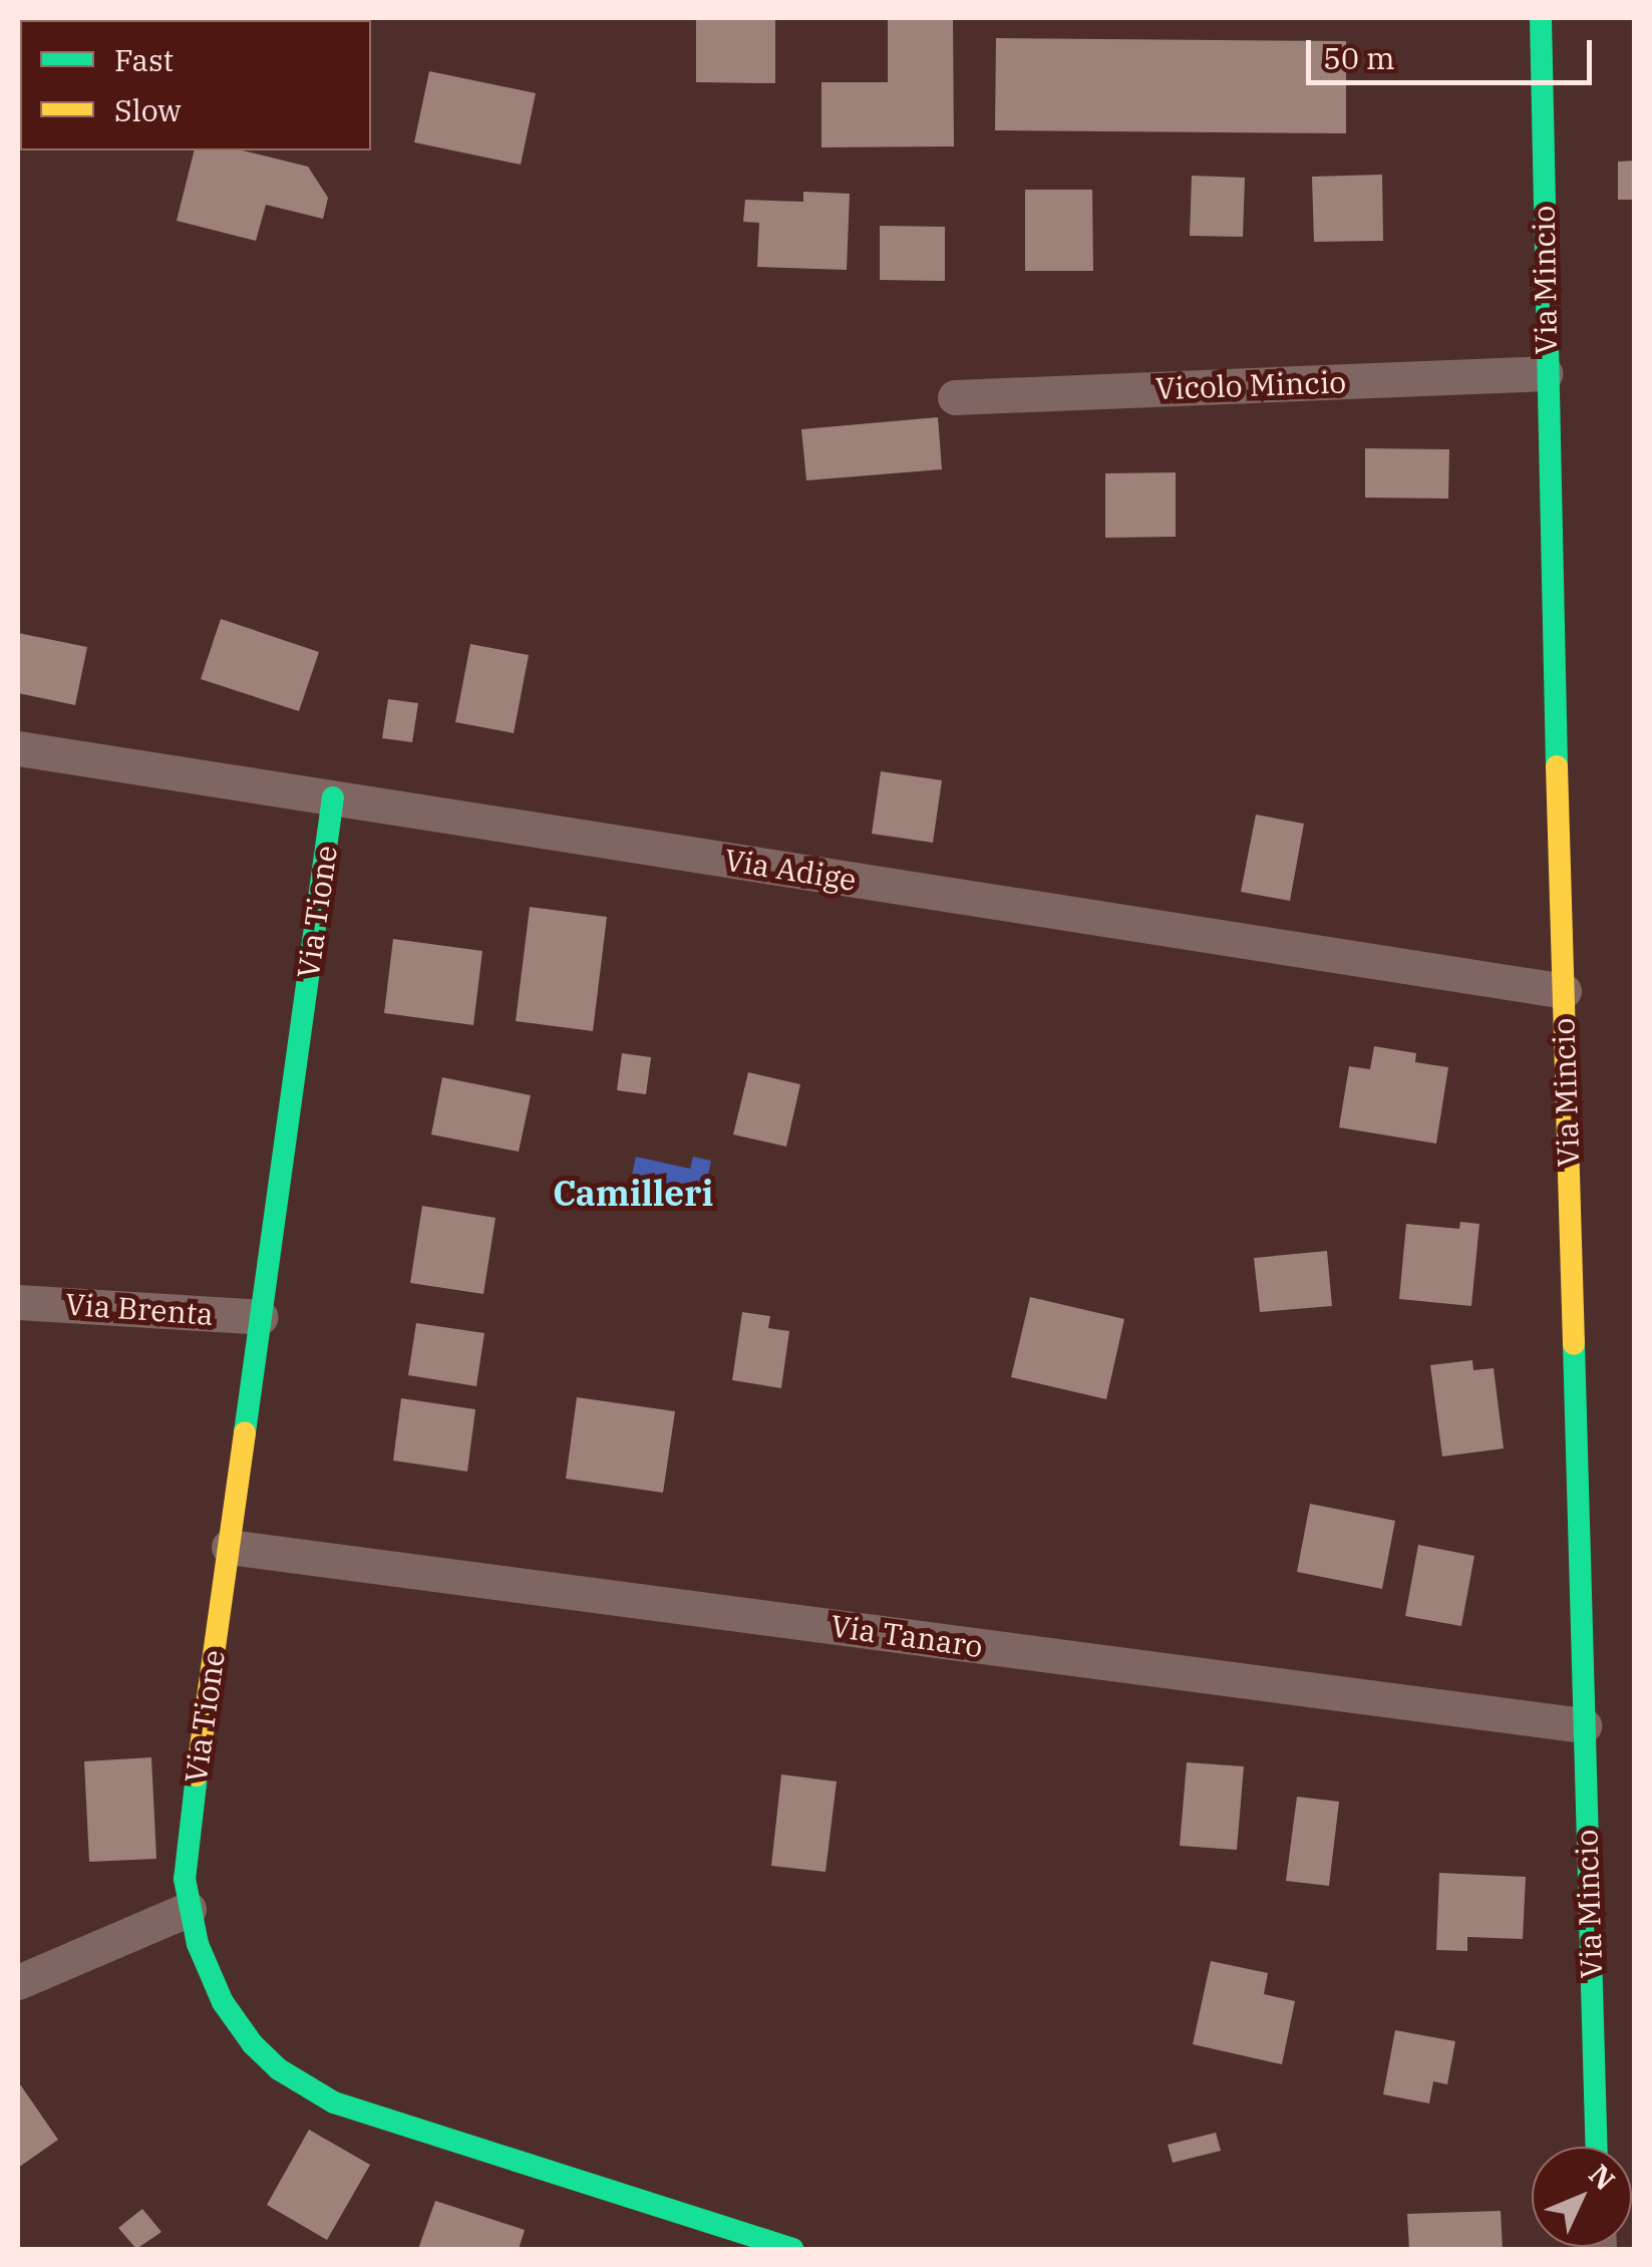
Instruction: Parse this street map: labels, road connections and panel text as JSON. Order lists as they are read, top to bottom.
{
  "streets": {
    "street": [
      "Via Mincio",
      "Vicolo Mincio",
      "Via Adige",
      "Via Tione",
      "Via Brenta",
      "Via Tanaro"
    ]
  },
  "crossings": [
    ["Via Mincio", "Vicolo Mincio"],
    ["Via Mincio", "Via Adige"],
    ["Via Mincio", "Via Tanaro"],
    ["Via Adige", "Via Tione"],
    ["Via Tione", "Via Brenta"],
    ["Via Tione", "Via Tanaro"]
  ],
  "districts": ["Camilleri"],
  "legend": ["Fast", "Slow"],
  "scale_bar": "50 m",
  "north": "top right"
}
